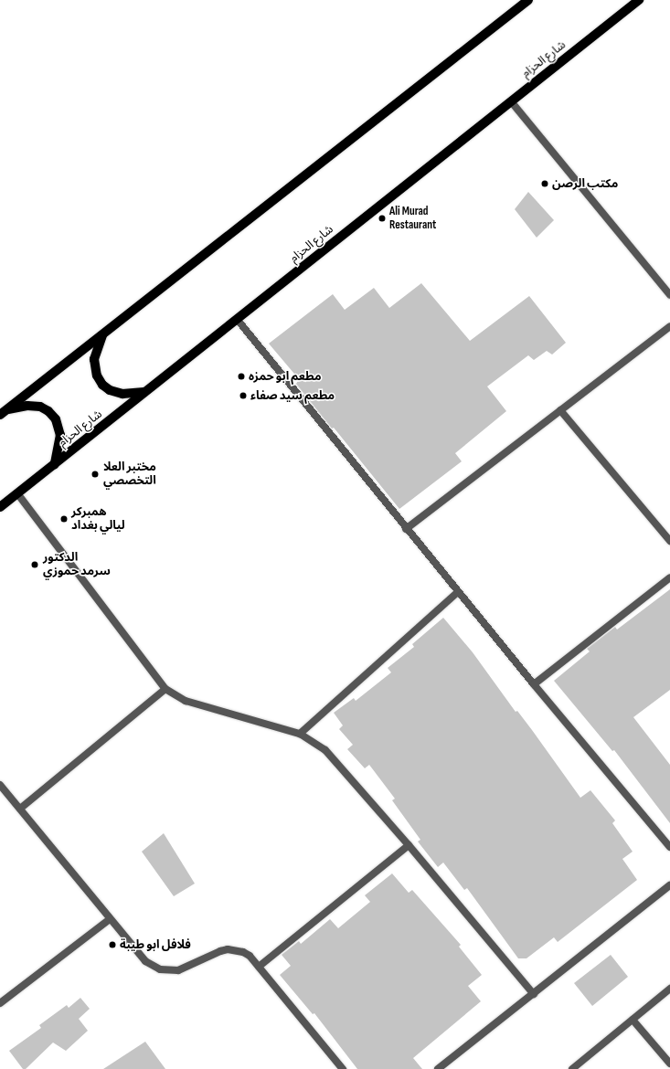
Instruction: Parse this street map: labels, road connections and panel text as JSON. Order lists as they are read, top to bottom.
{
  "streets": {
    "main road": ["شارع الحزام"]
  },
  "places": [
    "مكتب الرصن",
    "Ali Murad Restaurant",
    "مطعم ابو حمزه",
    "مطعم سيد صفاء",
    "مختبر العلا التخصصي",
    "همبركر ليالي بغداد",
    "الدكتور سرمد حموزي",
    "فلافل ابو طيبة"
  ]
}
